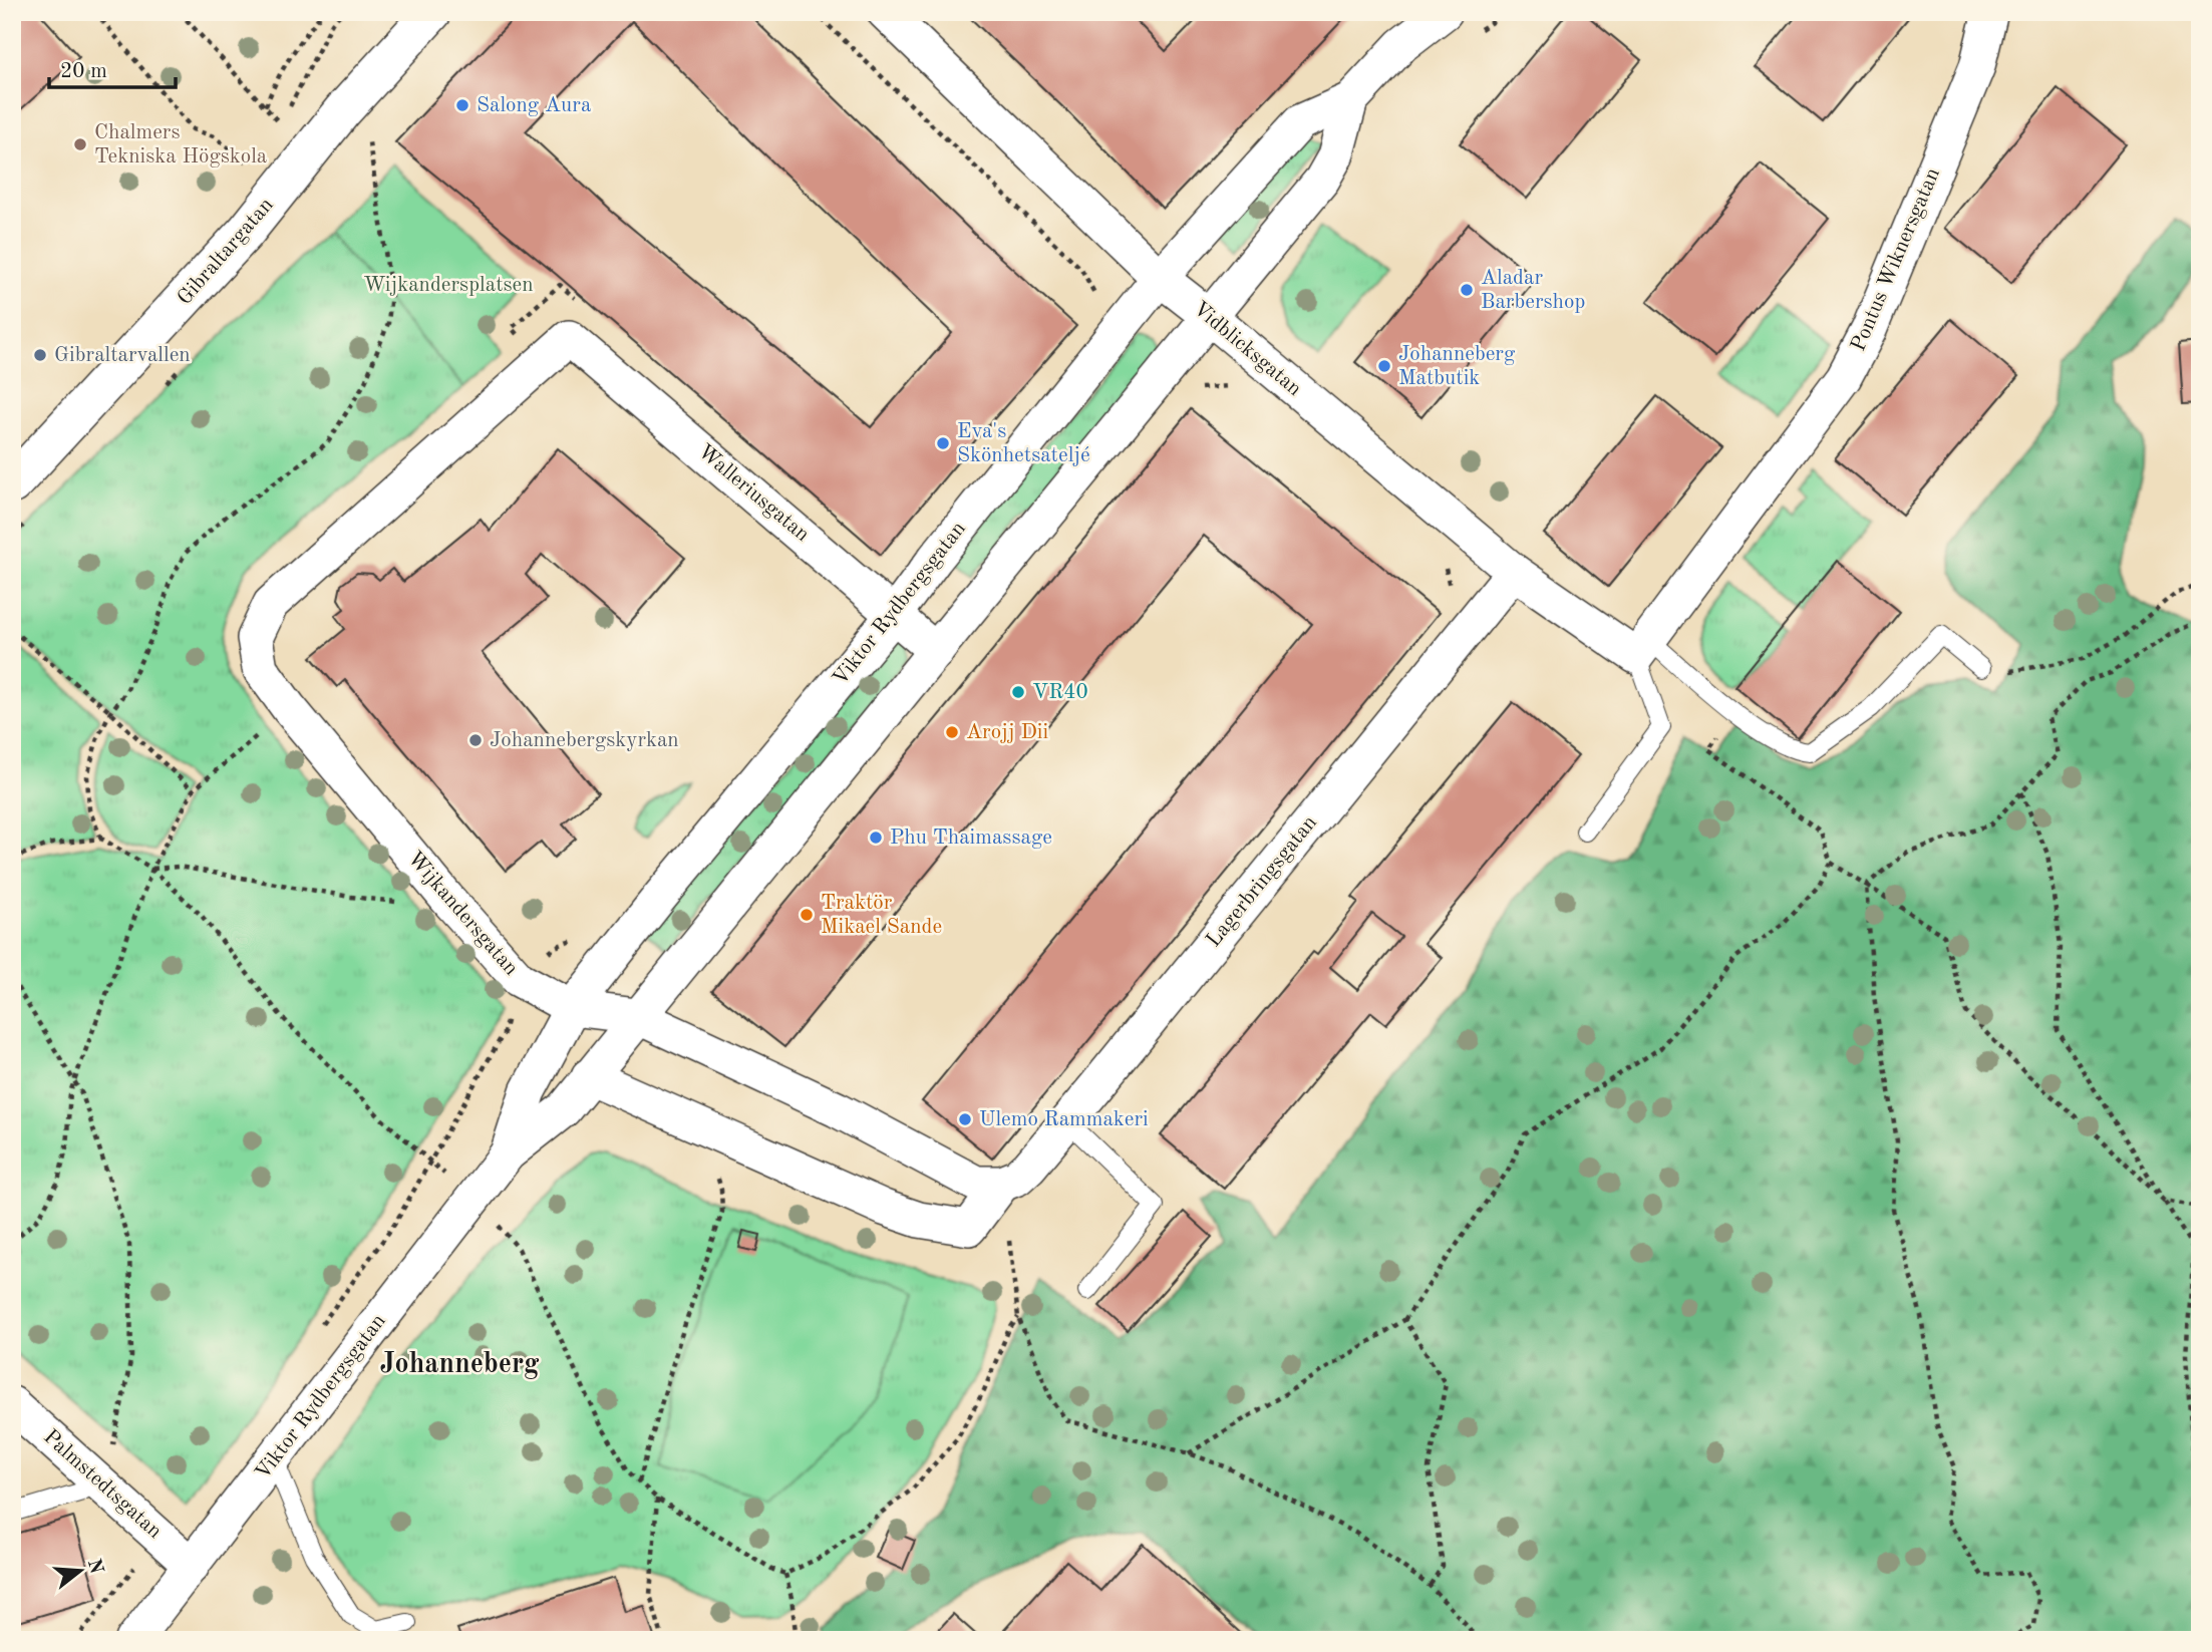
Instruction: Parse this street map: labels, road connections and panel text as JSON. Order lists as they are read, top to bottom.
{
  "streets": {
    "street": [
      "Gibraltargatan",
      "Pontus Wiknersgatan",
      "Vidblicksgatan",
      "Walleriusgatan",
      "Viktor Rydbergsgatan",
      "Lagerbringsgatan",
      "Wijkandersgatan",
      "Palmstedtsgatan"
    ]
  },
  "crossings": [
    ["Pontus Wiknersgatan", "Vidblicksgatan"],
    ["Vidblicksgatan", "Viktor Rydbergsgatan"],
    ["Vidblicksgatan", "Lagerbringsgatan"],
    ["Walleriusgatan", "Viktor Rydbergsgatan"],
    ["Walleriusgatan", "Wijkandersgatan"],
    ["Viktor Rydbergsgatan", "Wijkandersgatan"],
    ["Viktor Rydbergsgatan", "Palmstedtsgatan"],
    ["Lagerbringsgatan", "Wijkandersgatan"]
  ],
  "districts": ["Johanneberg"],
  "parks": ["Wijkandersplatsen"],
  "places": [
    "Salong Aura",
    "Chalmers Tekniska Högskola",
    "Aladar Barbershop",
    "Gibraltarvallen",
    "Johanneberg Matbutik",
    "Eva's Skönhetsateljé",
    "VR40",
    "Arojj Dii",
    "Johannebergskyrkan",
    "Phu Thaimassage",
    "Traktör Mikael Sande",
    "Ulemo Rammakeri"
  ],
  "scale_bar": "20 m",
  "north": "right"
}
